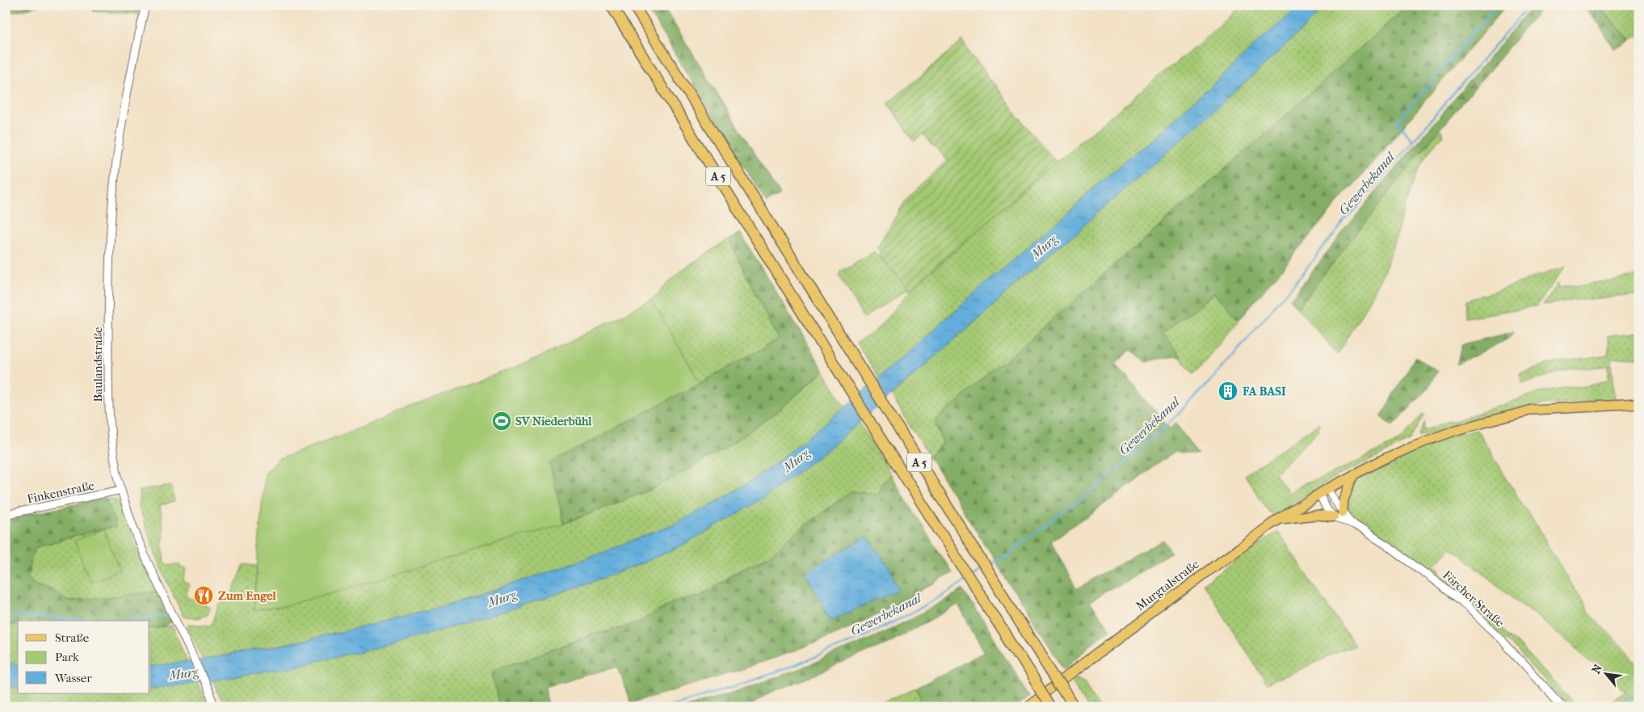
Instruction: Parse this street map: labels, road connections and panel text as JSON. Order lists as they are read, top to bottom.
{
  "streets": {
    "highway": ["A 5"],
    "main road": ["Murgtalstraße"],
    "street": ["Baulandstraße", "Finkenstraße", "Förcher Straße"]
  },
  "crossings": [
    ["Baulandstraße", "Finkenstraße"],
    ["Murgtalstraße", "Förcher Straße"]
  ],
  "water": ["Gewerbekanal", "Murg"],
  "places": {
    "building": ["FA BASI"],
    "sports": ["SV Niederbühl"],
    "restaurant": ["Zum Engel"]
  },
  "legend": ["Straße", "Park", "Wasser"],
  "north": "top left"
}
